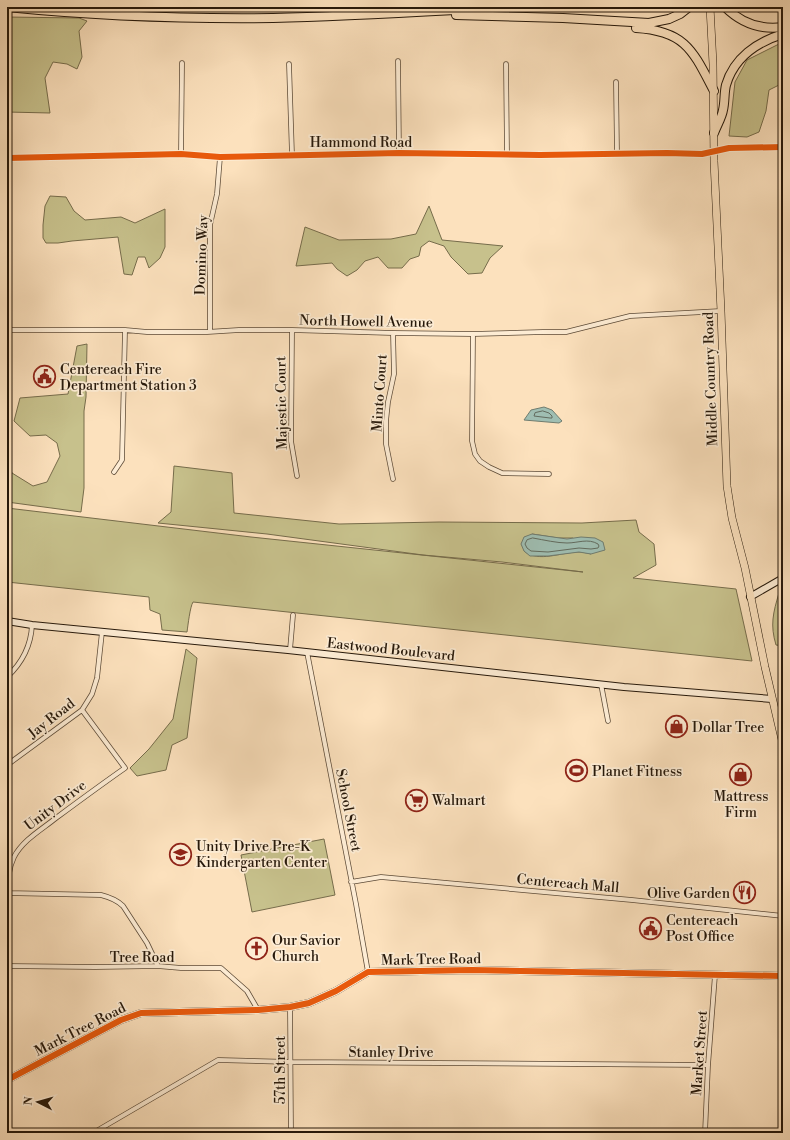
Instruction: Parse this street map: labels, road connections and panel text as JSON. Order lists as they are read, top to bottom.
{
  "streets": {
    "main road": ["Middle Country Road"],
    "street": [
      "Hammond Road",
      "Domino Way",
      "North Howell Avenue",
      "Minto Court",
      "Majestic Court",
      "Eastwood Boulevard",
      "Jay Road",
      "Unity Drive",
      "School Street",
      "Centereach Mall",
      "Tree Road",
      "Mark Tree Road",
      "Stanley Drive",
      "Market Street",
      "57th Street"
    ]
  },
  "crossings": [
    ["Hammond Road", "Domino Way"],
    ["Hammond Road", "Middle Country Road"],
    ["Domino Way", "North Howell Avenue"],
    ["North Howell Avenue", "Middle Country Road"],
    ["North Howell Avenue", "Minto Court"],
    ["North Howell Avenue", "Majestic Court"],
    ["Middle Country Road", "Eastwood Boulevard"],
    ["Eastwood Boulevard", "Jay Road"],
    ["Eastwood Boulevard", "School Street"],
    ["Jay Road", "Unity Drive"],
    ["School Street", "Centereach Mall"],
    ["School Street", "Mark Tree Road"],
    ["Tree Road", "Mark Tree Road"],
    ["Mark Tree Road", "Market Street"],
    ["Mark Tree Road", "57th Street"],
    ["Stanley Drive", "Market Street"],
    ["Stanley Drive", "57th Street"]
  ],
  "places": {
    "public building": ["Centereach Fire Department Station 3", "Centereach Post Office"],
    "shop": ["Dollar Tree", "Mattress Firm"],
    "sports": ["Planet Fitness"],
    "supermarket": ["Walmart"],
    "school or university": ["Unity Drive Pre-K Kindergarten Center"],
    "restaurant": ["Olive Garden"],
    "church": ["Our Savior Church"]
  },
  "north": "left"
}
